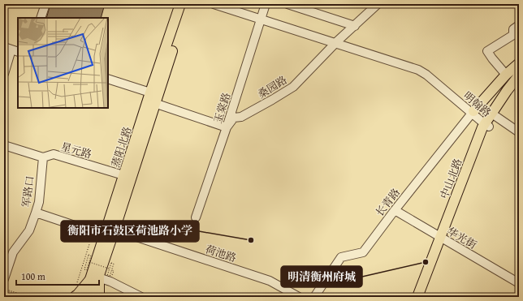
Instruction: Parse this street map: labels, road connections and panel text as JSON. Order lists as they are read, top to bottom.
{
  "streets": {
    "main road": ["蒸阳北路", "中山北路"],
    "street": [
      "桑园路",
      "明翰路",
      "玉棠路",
      "星元路",
      "军路口",
      "长青路",
      "华光街",
      "荷池路"
    ]
  },
  "crossings": [
    ["桑园路", "明翰路"],
    ["桑园路", "玉棠路"],
    ["明翰路", "玉棠路"],
    ["明翰路", "中山北路"],
    ["明翰路", "长青路"],
    ["蒸阳北路", "星元路"],
    ["蒸阳北路", "荷池路"],
    ["星元路", "军路口"],
    ["中山北路", "华光街"],
    ["长青路", "华光街"]
  ],
  "places": ["衡阳市石鼓区荷池路小学", "明清衡州府城"],
  "scale_bar": "100 m"
}
